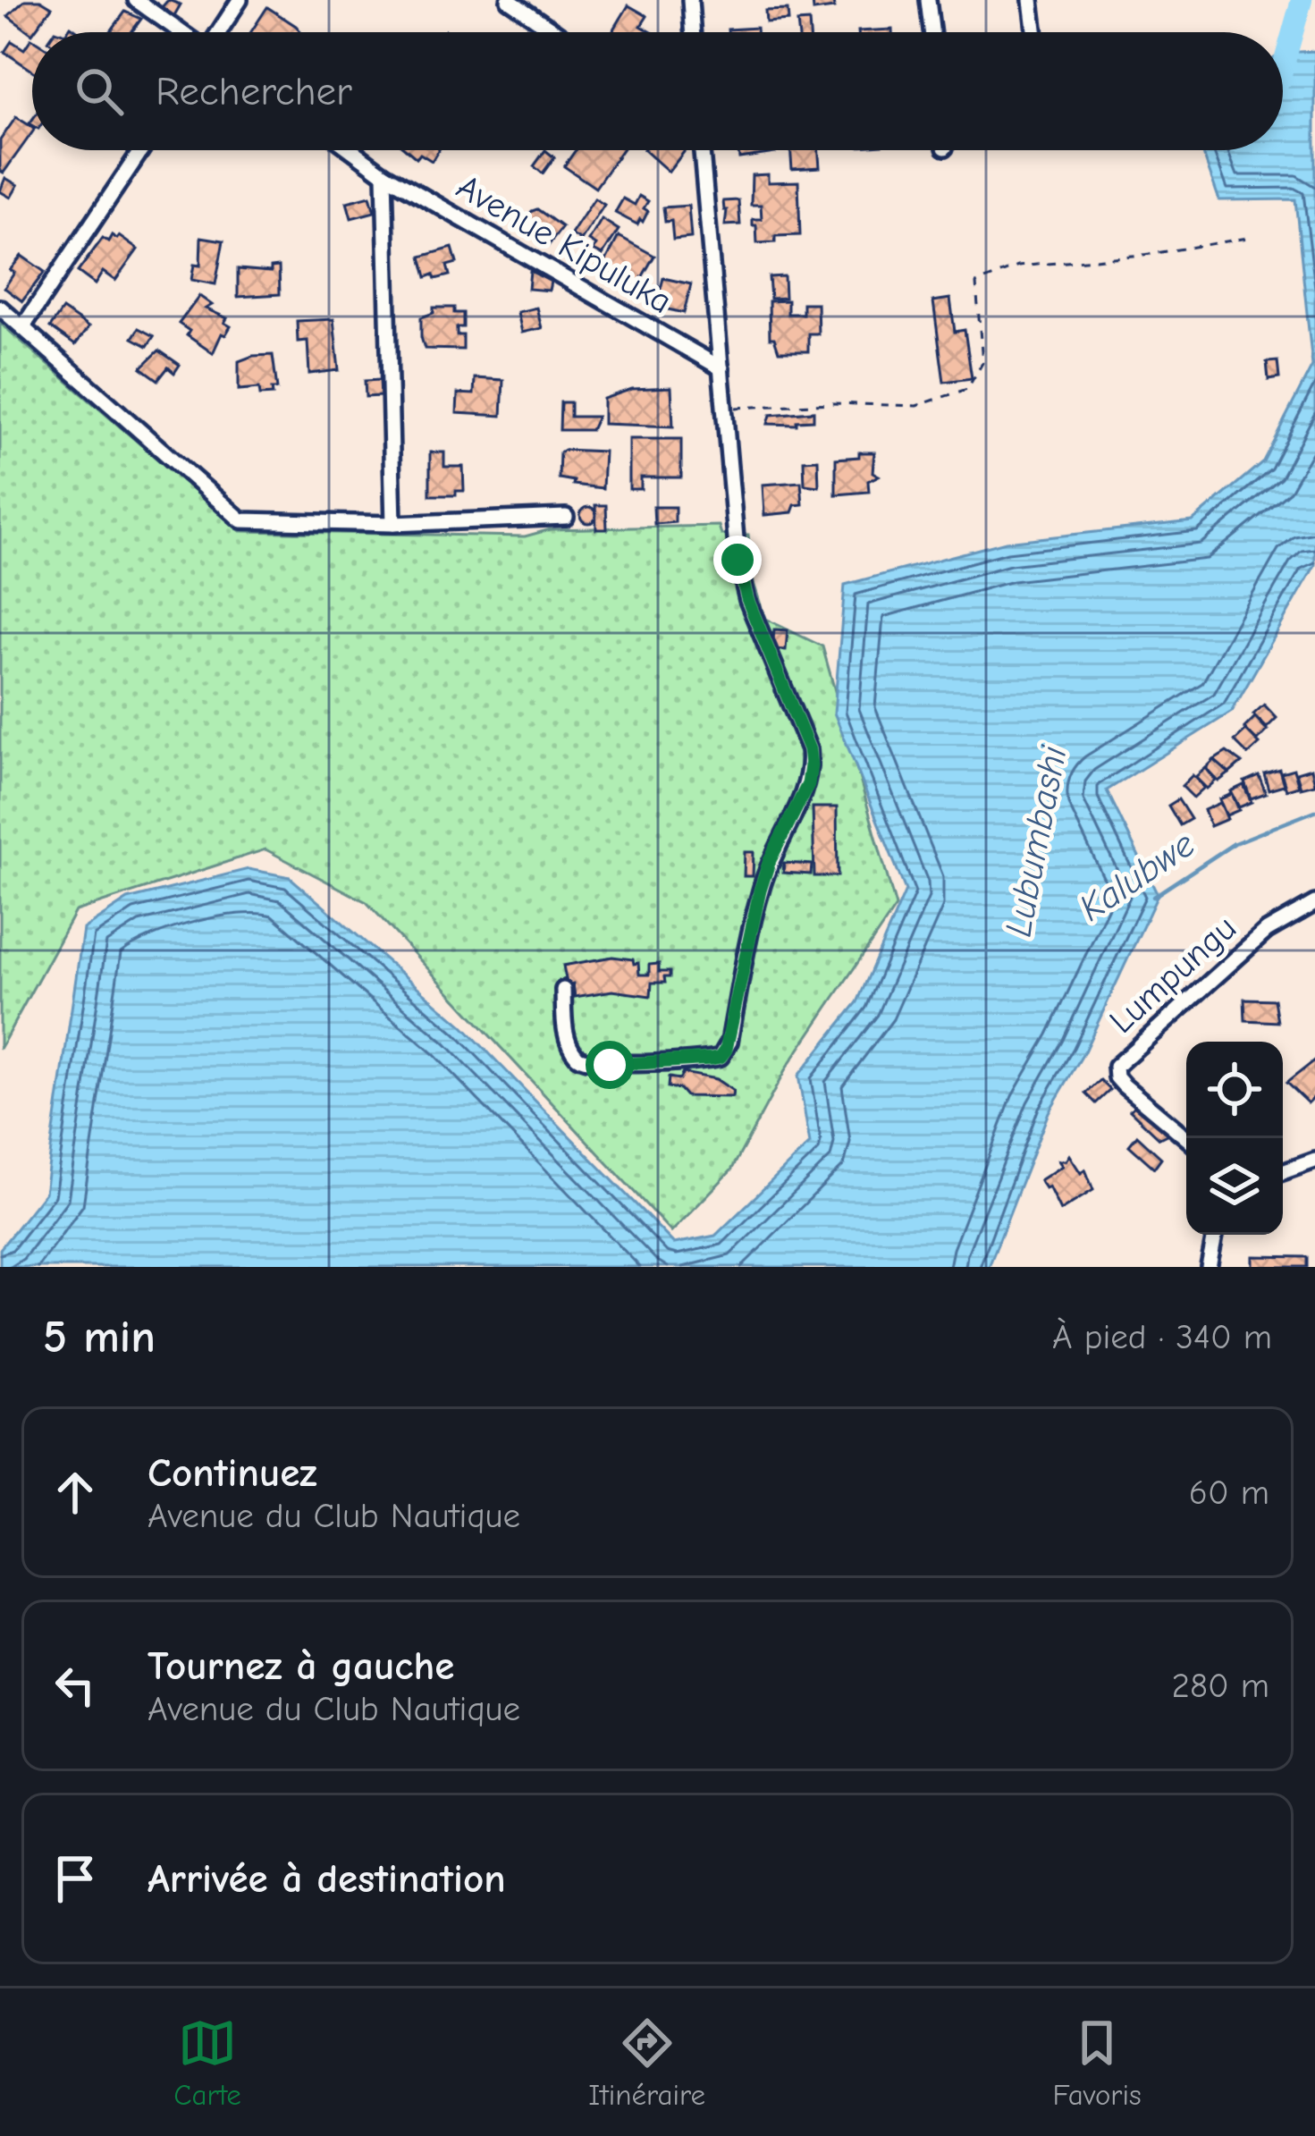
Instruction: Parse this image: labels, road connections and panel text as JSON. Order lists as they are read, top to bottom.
{
  "streets": {
    "street": ["Avenue Kipuluka", "Lumpungu"]
  },
  "water": ["Lubumbashi", "Kalubwe"],
  "page": {
    "search": "Rechercher",
    "heading": ["5 min", "À pied · 340 m"],
    "list": [
      ["Continuez", "Avenue du Club Nautique", "60 m"],
      ["Tournez à gauche", "Avenue du Club Nautique", "280 m"],
      "Arrivée à destination"
    ],
    "nav": ["Carte", "Itinéraire", "Favoris"]
  }
}
